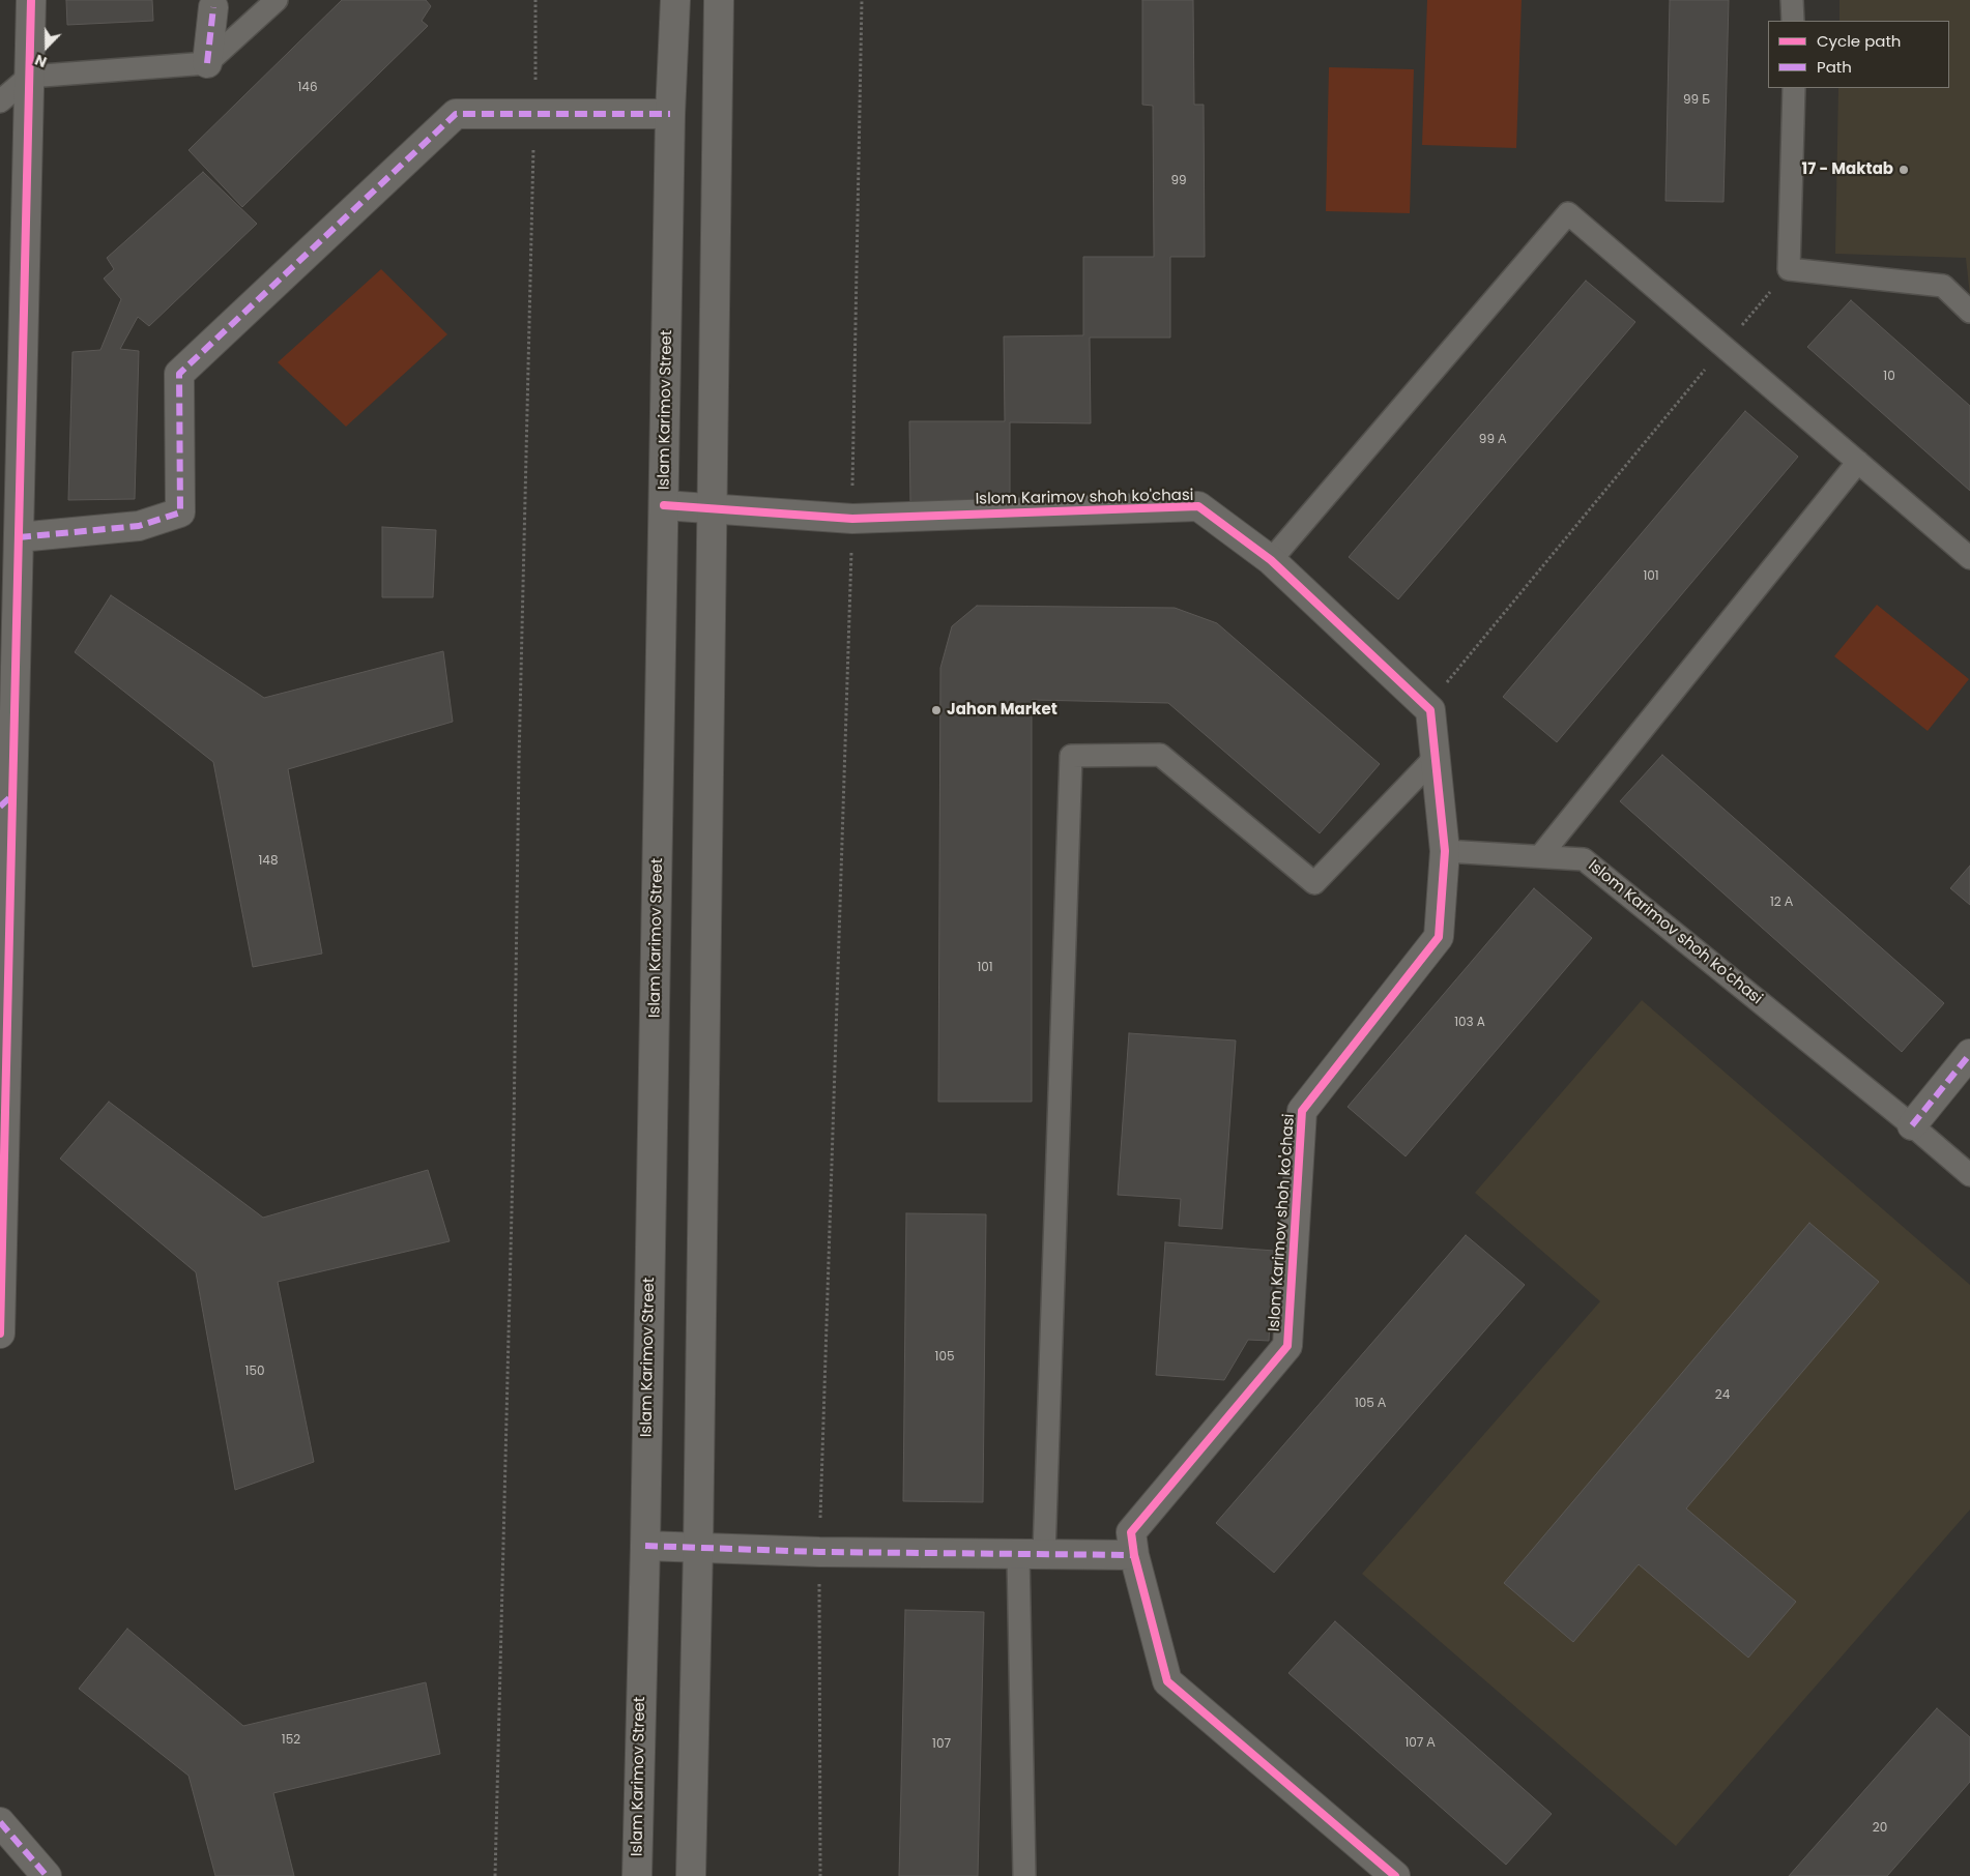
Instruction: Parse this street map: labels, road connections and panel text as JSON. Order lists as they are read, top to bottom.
{
  "streets": {
    "street": ["Islam Karimov Street", "Islom Karimov shoh ko'chasi"]
  },
  "crossings": [
    ["Islam Karimov Street", "Islom Karimov shoh ko'chasi"]
  ],
  "places": ["17 - Maktab", "Jahon Market"],
  "house_numbers": [
    "146",
    "99 Б",
    "99",
    "10",
    "99 А",
    "101",
    "148",
    "12 А",
    "101",
    "103 A",
    "105",
    "150",
    "24",
    "105 А",
    "152",
    "107 А",
    "107",
    "20"
  ],
  "legend": ["Cycle path", "Path"],
  "north": "bottom"
}
